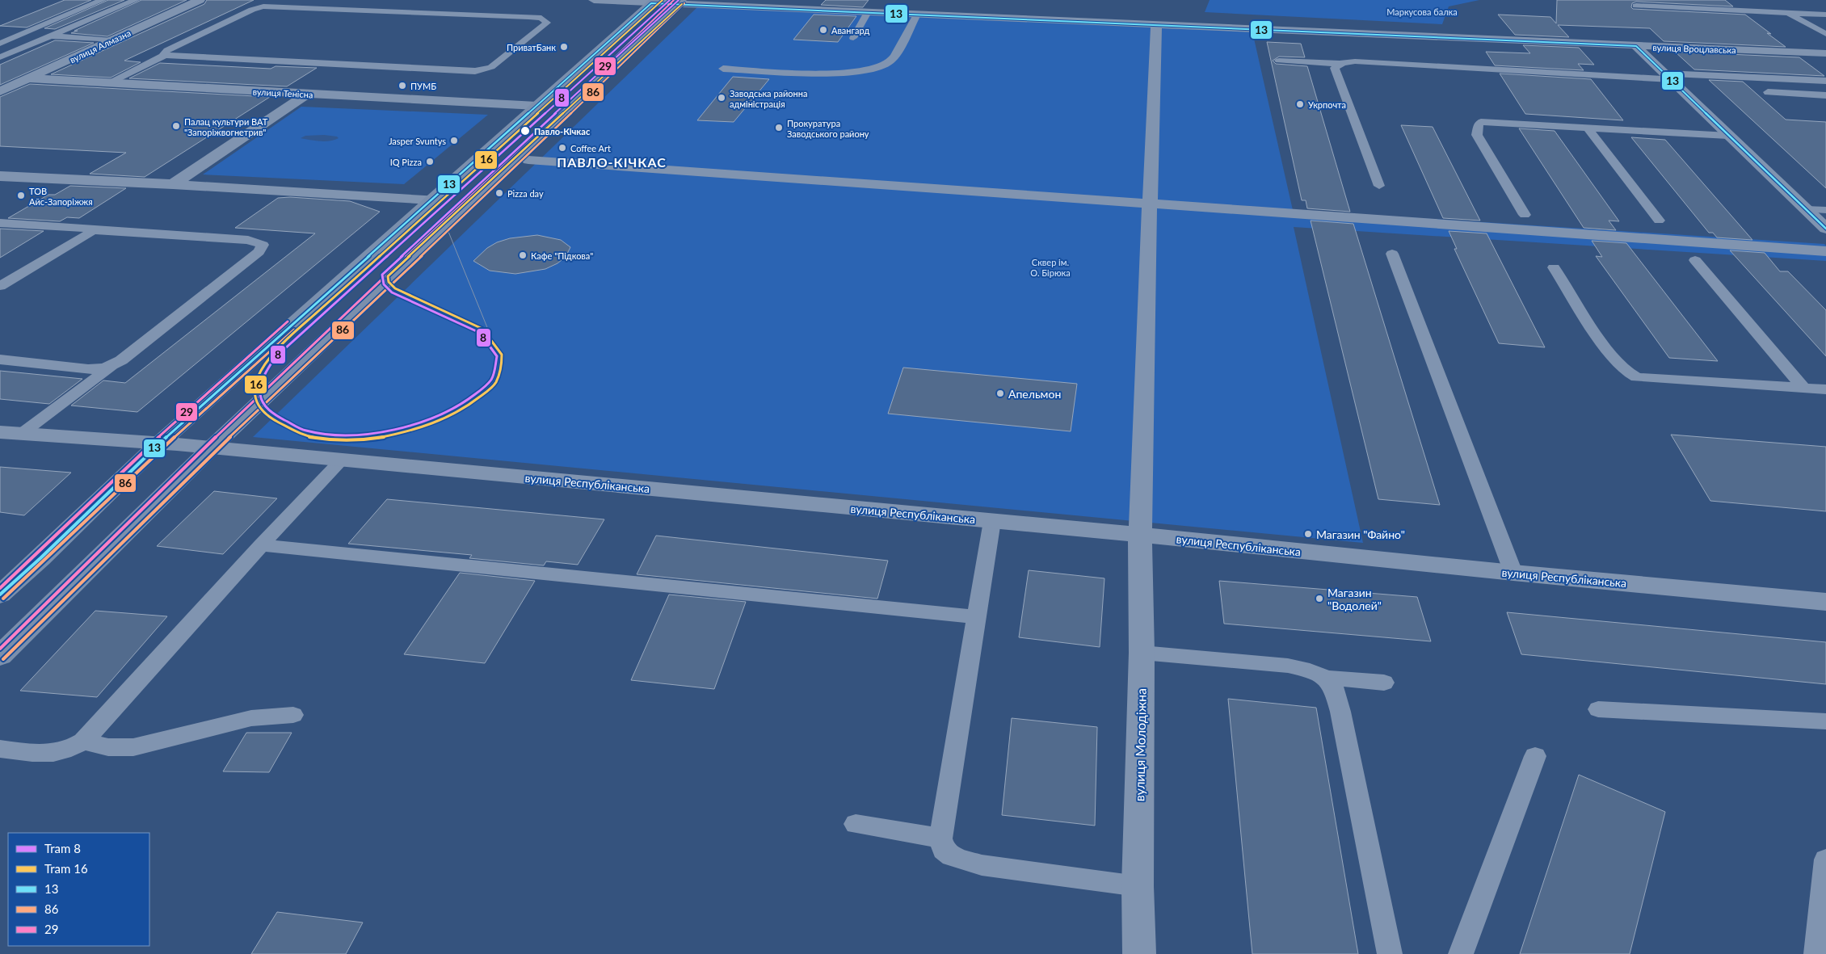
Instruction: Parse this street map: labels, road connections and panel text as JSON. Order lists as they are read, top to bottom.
{
  "streets": {
    "street": [
      "вулиця Алмазна",
      "вулиця Вроцлавська",
      "вулиця Тенісна",
      "вулиця Республіканська",
      "вулиця Молодіжна"
    ]
  },
  "crossings": [
    ["вулиця Алмазна", "вулиця Тенісна"],
    ["вулиця Вроцлавська", "вулиця Молодіжна"],
    ["вулиця Республіканська", "вулиця Молодіжна"]
  ],
  "districts": ["ПАВЛО-КІЧКАС"],
  "parks": ["Маркусова балка", "Сквер ім. О. Бірюка"],
  "places": [
    "Авангард",
    "ПриватБанк",
    "ПУМБ",
    "Заводська районна адміністрація",
    "Укрпочта",
    "Палац культури ВАТ \"Запоріжвогнетрив\"",
    "Прокуратура Заводського району",
    "Павло-Кічкас",
    "Jasper Svuntys",
    "Coffee Art",
    "IQ Pіzza",
    "Pizza day",
    "ТОВ Айс-Запоріжжя",
    "Кафе \"Підкова\"",
    "Апельмон",
    "Магазин \"Файно\"",
    "Магазин \"Водолей\""
  ],
  "lines": [
    "tram line 8",
    "tram line 16",
    "transit line 29",
    "transit line 13",
    "transit line 86"
  ],
  "legend": [
    "Tram 8",
    "Tram 16",
    "13",
    "86",
    "29"
  ]
}
